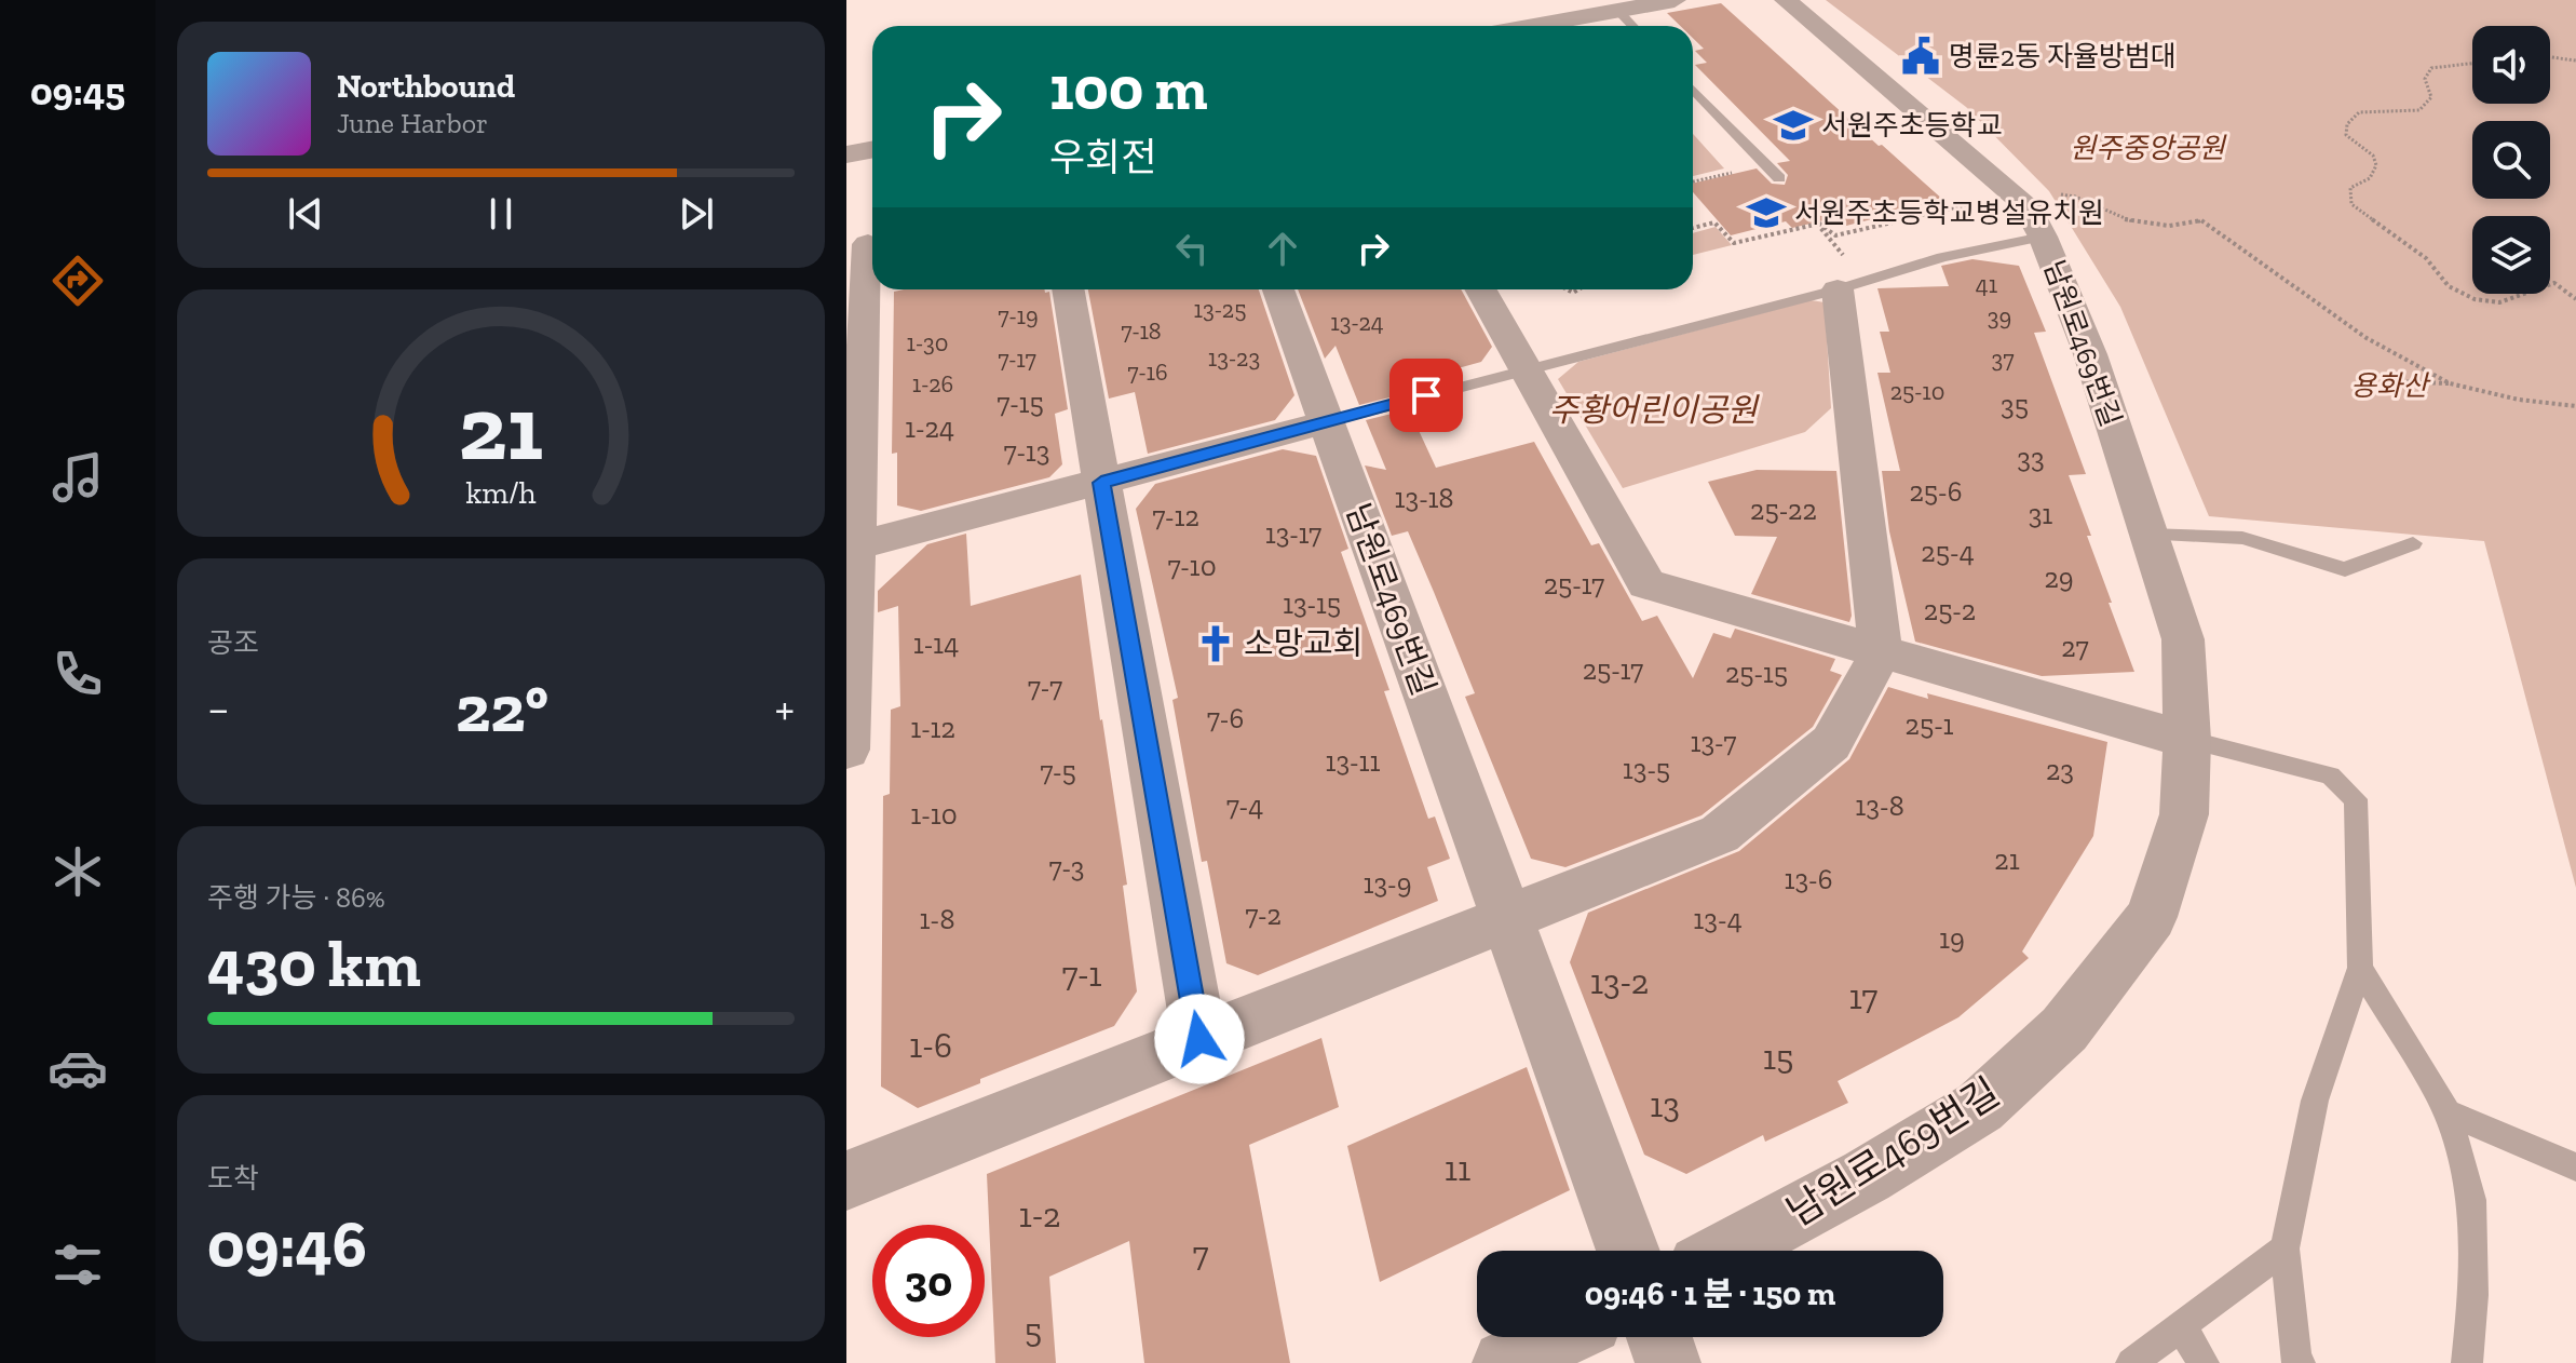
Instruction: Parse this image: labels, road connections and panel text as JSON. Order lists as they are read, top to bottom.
{
  "streets": {
    "street": ["남원로469번길"]
  },
  "parks": ["원주중앙공원", "용화산", "주황어린이공원"],
  "places": {
    "public building": ["명륜2동 자율방범대"],
    "school or university": ["서원주초등학교", "서원주초등학교병설유치원"],
    "church": ["소망교회"]
  },
  "house_numbers": [
    "41",
    "13-25",
    "7-19",
    "39",
    "13-24",
    "7-18",
    "1-30",
    "13-23",
    "7-17",
    "37",
    "7-16",
    "1-26",
    "25-10",
    "7-15",
    "35",
    "1-24",
    "7-13",
    "33",
    "25-6",
    "13-18",
    "25-22",
    "31",
    "7-12",
    "13-17",
    "25-4",
    "7-10",
    "29",
    "25-17",
    "13-15",
    "25-2",
    "1-14",
    "27",
    "25-17",
    "25-15",
    "7-7",
    "7-6",
    "25-1",
    "1-12",
    "13-7",
    "13-11",
    "13-5",
    "23",
    "7-5",
    "7-4",
    "13-8",
    "1-10",
    "21",
    "7-3",
    "13-6",
    "13-9",
    "7-2",
    "1-8",
    "13-4",
    "19",
    "7-1",
    "13-2",
    "17",
    "1-6",
    "15",
    "13",
    "11",
    "1-2",
    "7",
    "5"
  ],
  "page": {
    "tabs": "09:45",
    "turn": ["100 m", "우회전"],
    "song": ["Northbound", "June Harbor"],
    "tile": [
      "공조",
      ["주행 가능 · 86%", "430 km"],
      ["도착", "09:46"]
    ],
    "heat": ["−", "22°", "+"],
    "limit": "30",
    "trip": "09:46 · 1 분 · 150 m",
    "gauge": ["21", "km/h"]
  }
}
